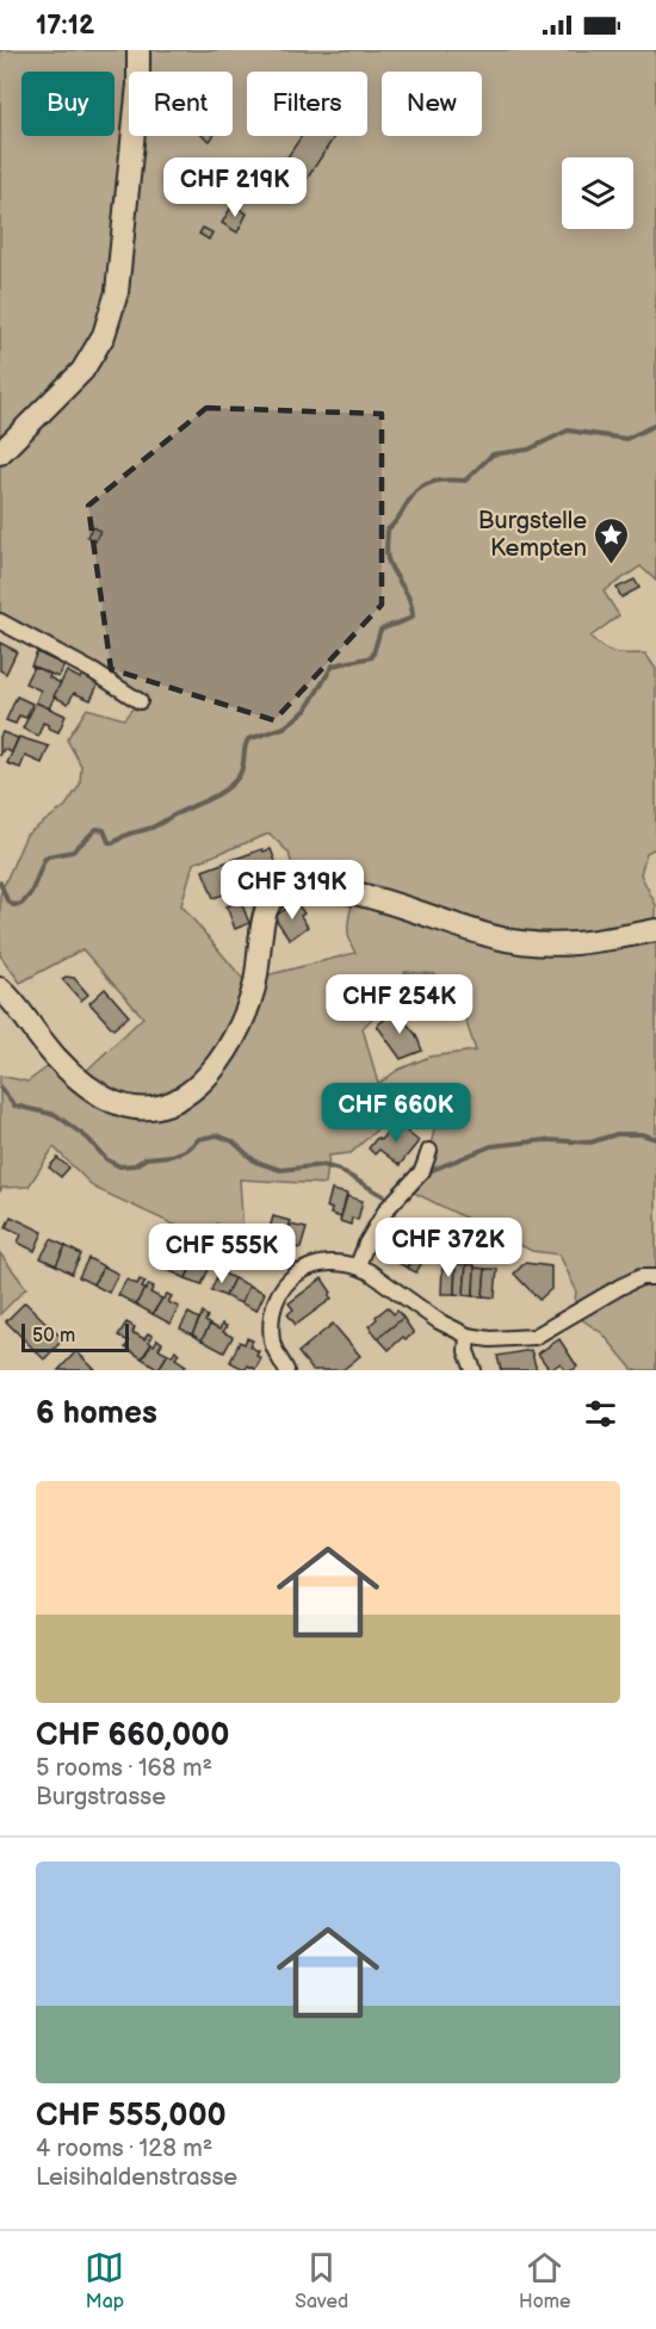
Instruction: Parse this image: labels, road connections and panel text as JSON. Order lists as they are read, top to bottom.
{
  "places": {
    "place": ["Burgstelle Kempten"]
  },
  "scale_bar": "50 m",
  "page": {
    "status": "17:12",
    "chip": [
      "Buy",
      "Rent",
      "Filters",
      "New"
    ],
    "price": [
      "CHF 219K",
      "CHF 319K",
      "CHF 254K",
      "CHF 660K",
      "CHF 372K",
      "CHF 555K"
    ],
    "scale": "50 m",
    "heading": "6 homes",
    "list": [
      {
        "name": "CHF 660,000",
        "note": "5 rooms · 168 m² · Burgstrasse"
      },
      {
        "name": "CHF 555,000",
        "note": "4 rooms · 128 m² · Leisihaldenstrasse"
      }
    ],
    "tabs": ["Map", "Saved", "Home"]
  }
}
